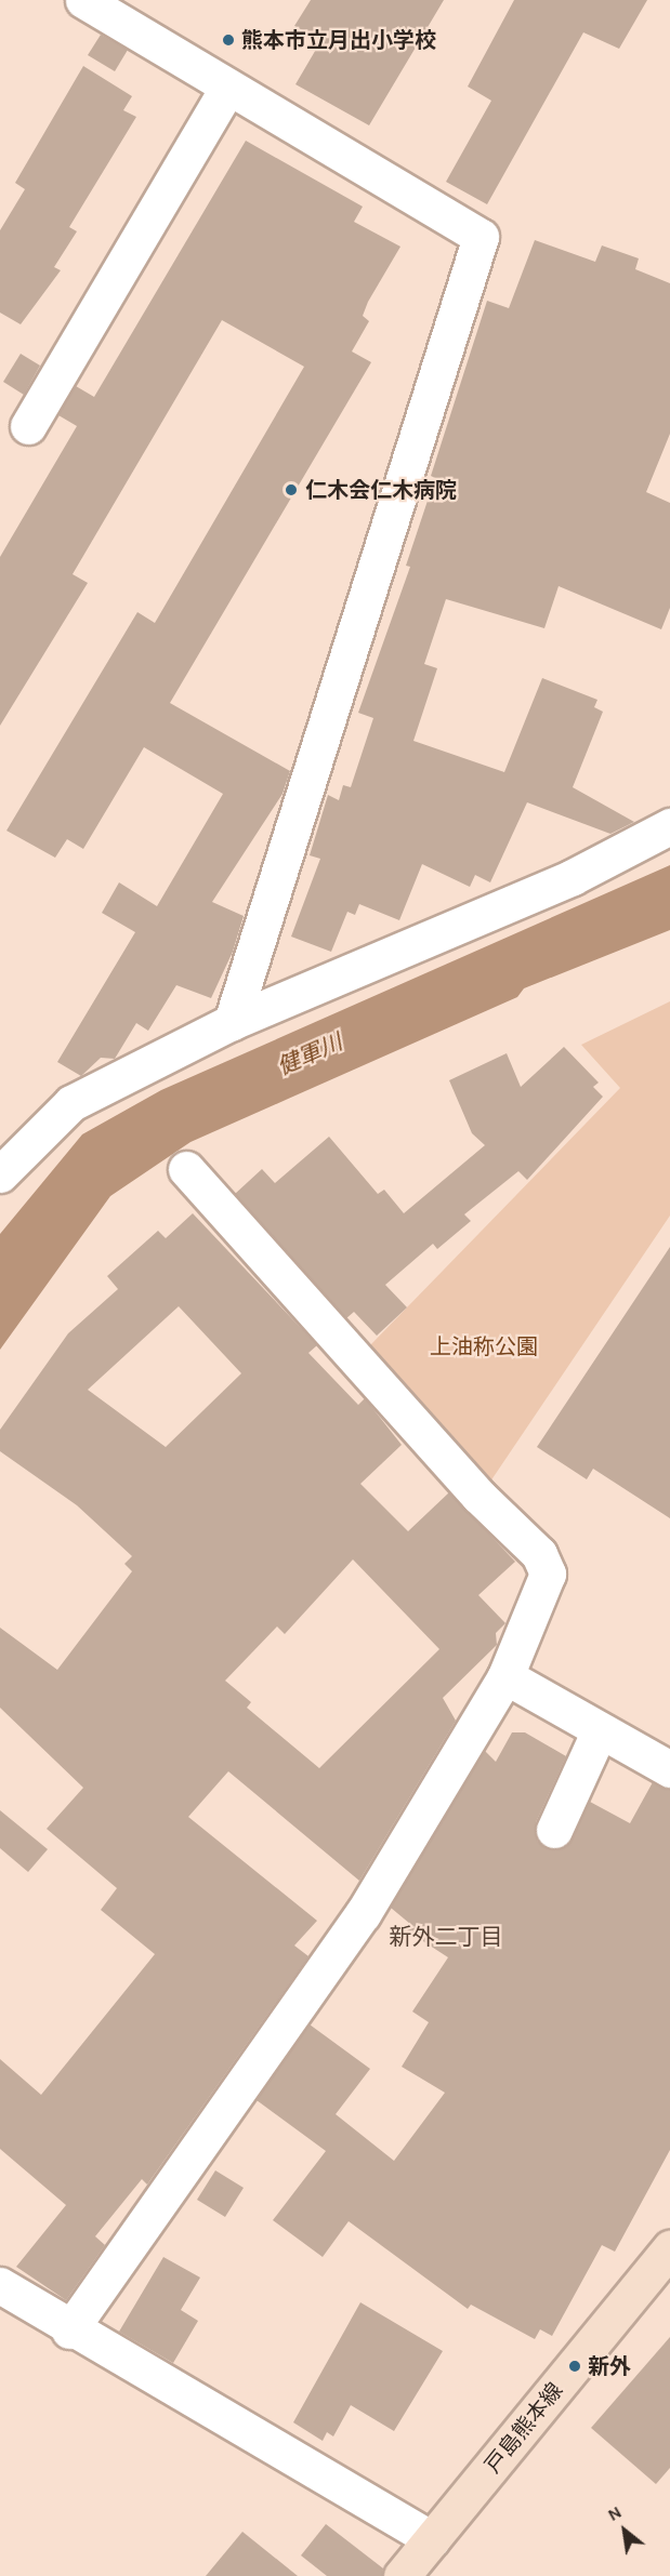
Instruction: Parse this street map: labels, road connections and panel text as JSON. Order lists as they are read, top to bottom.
{
  "streets": {
    "main road": ["戸島熊本線"]
  },
  "districts": ["新外二丁目"],
  "water": ["健軍川"],
  "parks": ["上油称公園"],
  "places": ["熊本市立月出小学校", "仁木会仁木病院", "新外"],
  "north": "top left"
}
